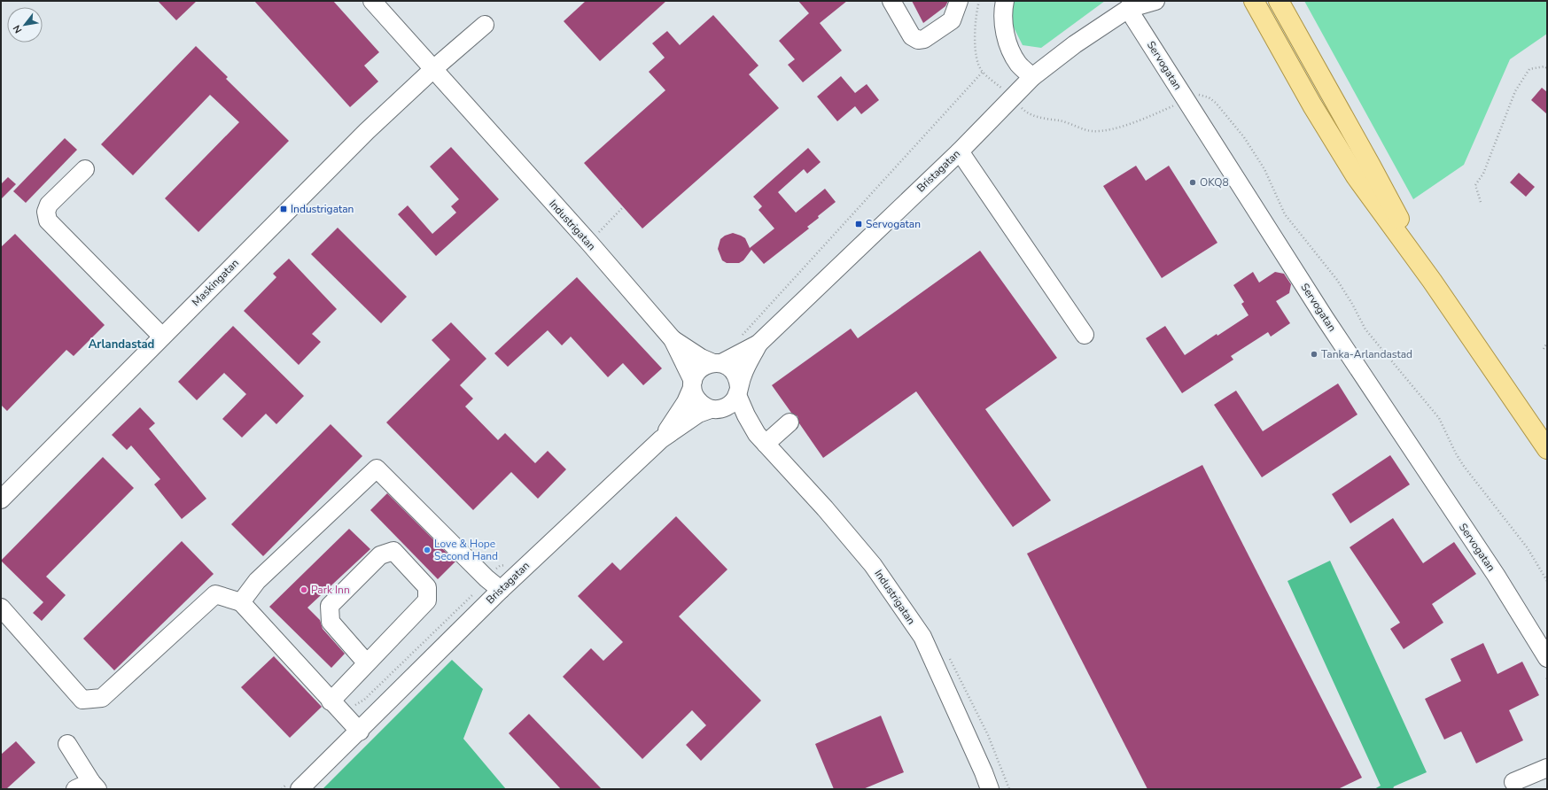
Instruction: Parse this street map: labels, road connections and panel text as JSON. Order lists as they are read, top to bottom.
{
  "streets": {
    "street": [
      "Servogatan",
      "Bristagatan",
      "Industrigatan",
      "Maskingatan"
    ]
  },
  "crossings": [
    ["Servogatan", "Bristagatan"],
    ["Bristagatan", "Industrigatan"],
    ["Industrigatan", "Maskingatan"]
  ],
  "districts": ["Arlandastad"],
  "places": {
    "other": [
      "OKQ8",
      "Tanka-Arlandastad",
      "Love & Hope Second Hand",
      "Park Inn"
    ],
    "transit": ["Industrigatan", "Servogatan"]
  },
  "north": "bottom left"
}
